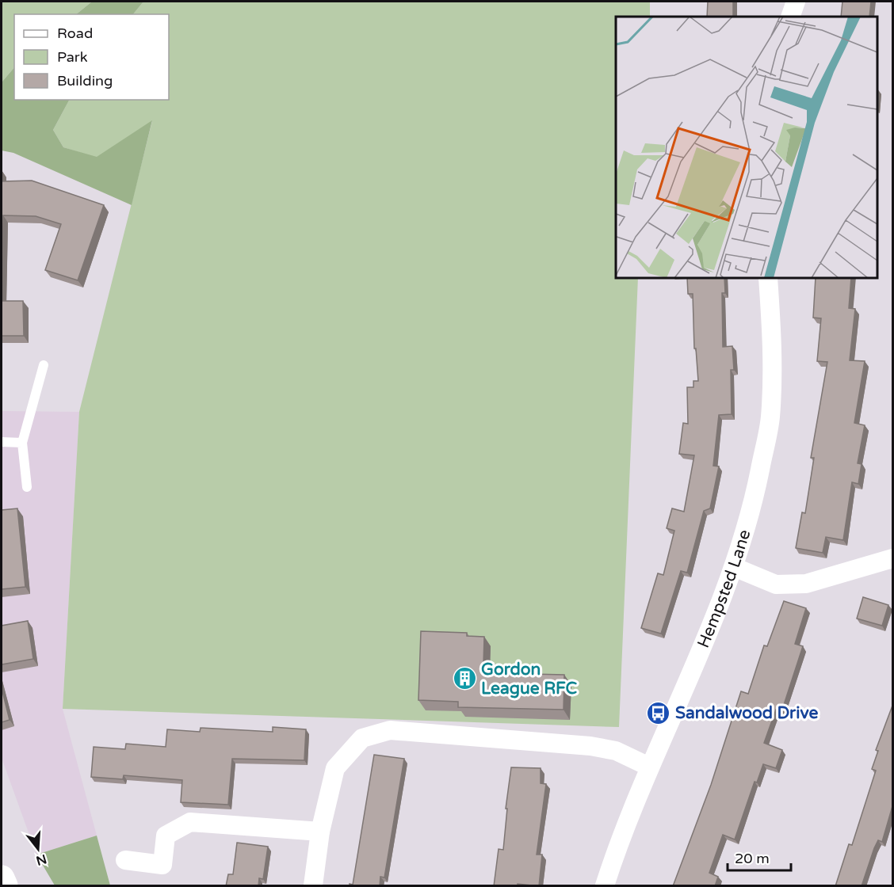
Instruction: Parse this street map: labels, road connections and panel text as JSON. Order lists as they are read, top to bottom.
{
  "streets": {
    "street": ["Hempsted Lane"]
  },
  "places": {
    "building": ["Gordon League RFC"],
    "bus stop": ["Sandalwood Drive"]
  },
  "legend": ["Road", "Park", "Building"],
  "scale_bar": "20 m",
  "north": "bottom"
}
